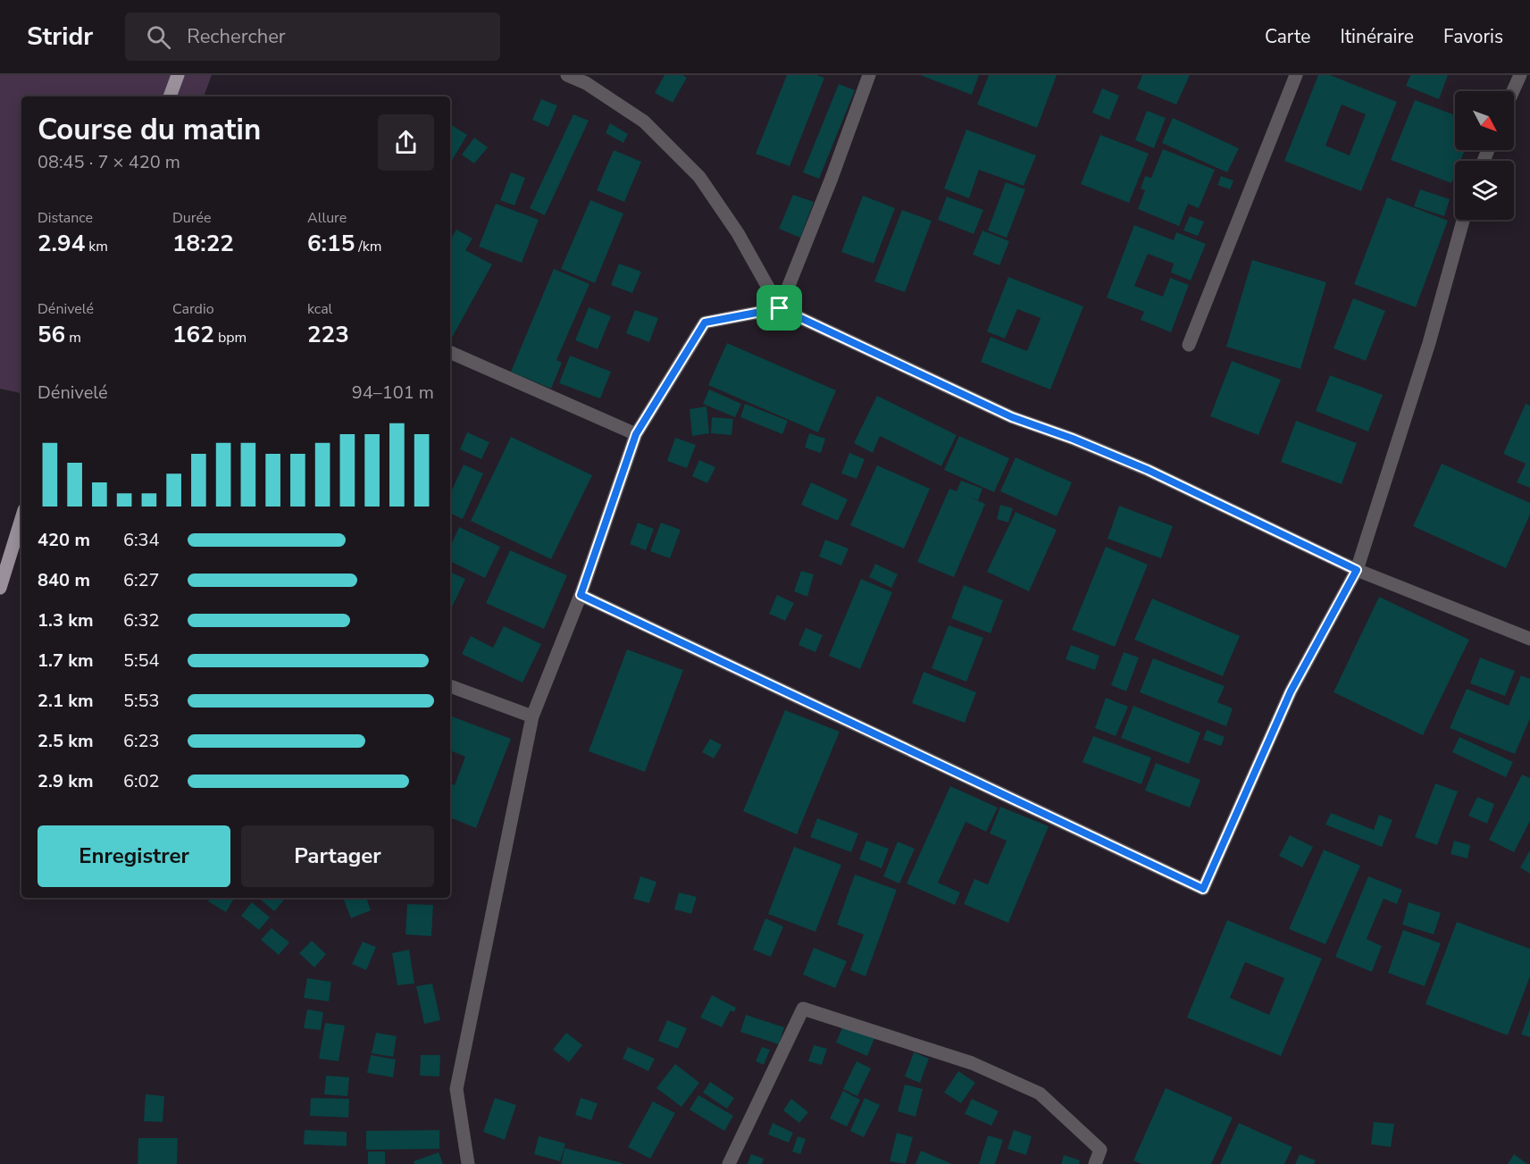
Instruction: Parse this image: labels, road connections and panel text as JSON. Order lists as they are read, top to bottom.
{
  "north": "bottom right",
  "page": {
    "header": "Stridr",
    "search": "Rechercher",
    "nav": ["Carte", "Itinéraire", "Favoris"],
    "heading": ["Course du matin", "08:45 · 7 × 420 m"],
    "stats": [
      ["Distance", "2.94 km"],
      ["Durée", "18:22"],
      ["Allure", "6:15 /km"],
      ["Dénivelé", "56 m"],
      ["Cardio", "162 bpm"],
      ["kcal", "223"]
    ],
    "chart": ["Dénivelé", "94–101 m"],
    "list": [
      {
        "name": "420 m",
        "note": "6:34"
      },
      {
        "name": "840 m",
        "note": "6:27"
      },
      {
        "name": "1.3 km",
        "note": "6:32"
      },
      {
        "name": "1.7 km",
        "note": "5:54"
      },
      {
        "name": "2.1 km",
        "note": "5:53"
      },
      {
        "name": "2.5 km",
        "note": "6:23"
      },
      {
        "name": "2.9 km",
        "note": "6:02"
      }
    ],
    "buttons": ["Enregistrer", "Partager"]
  }
}
